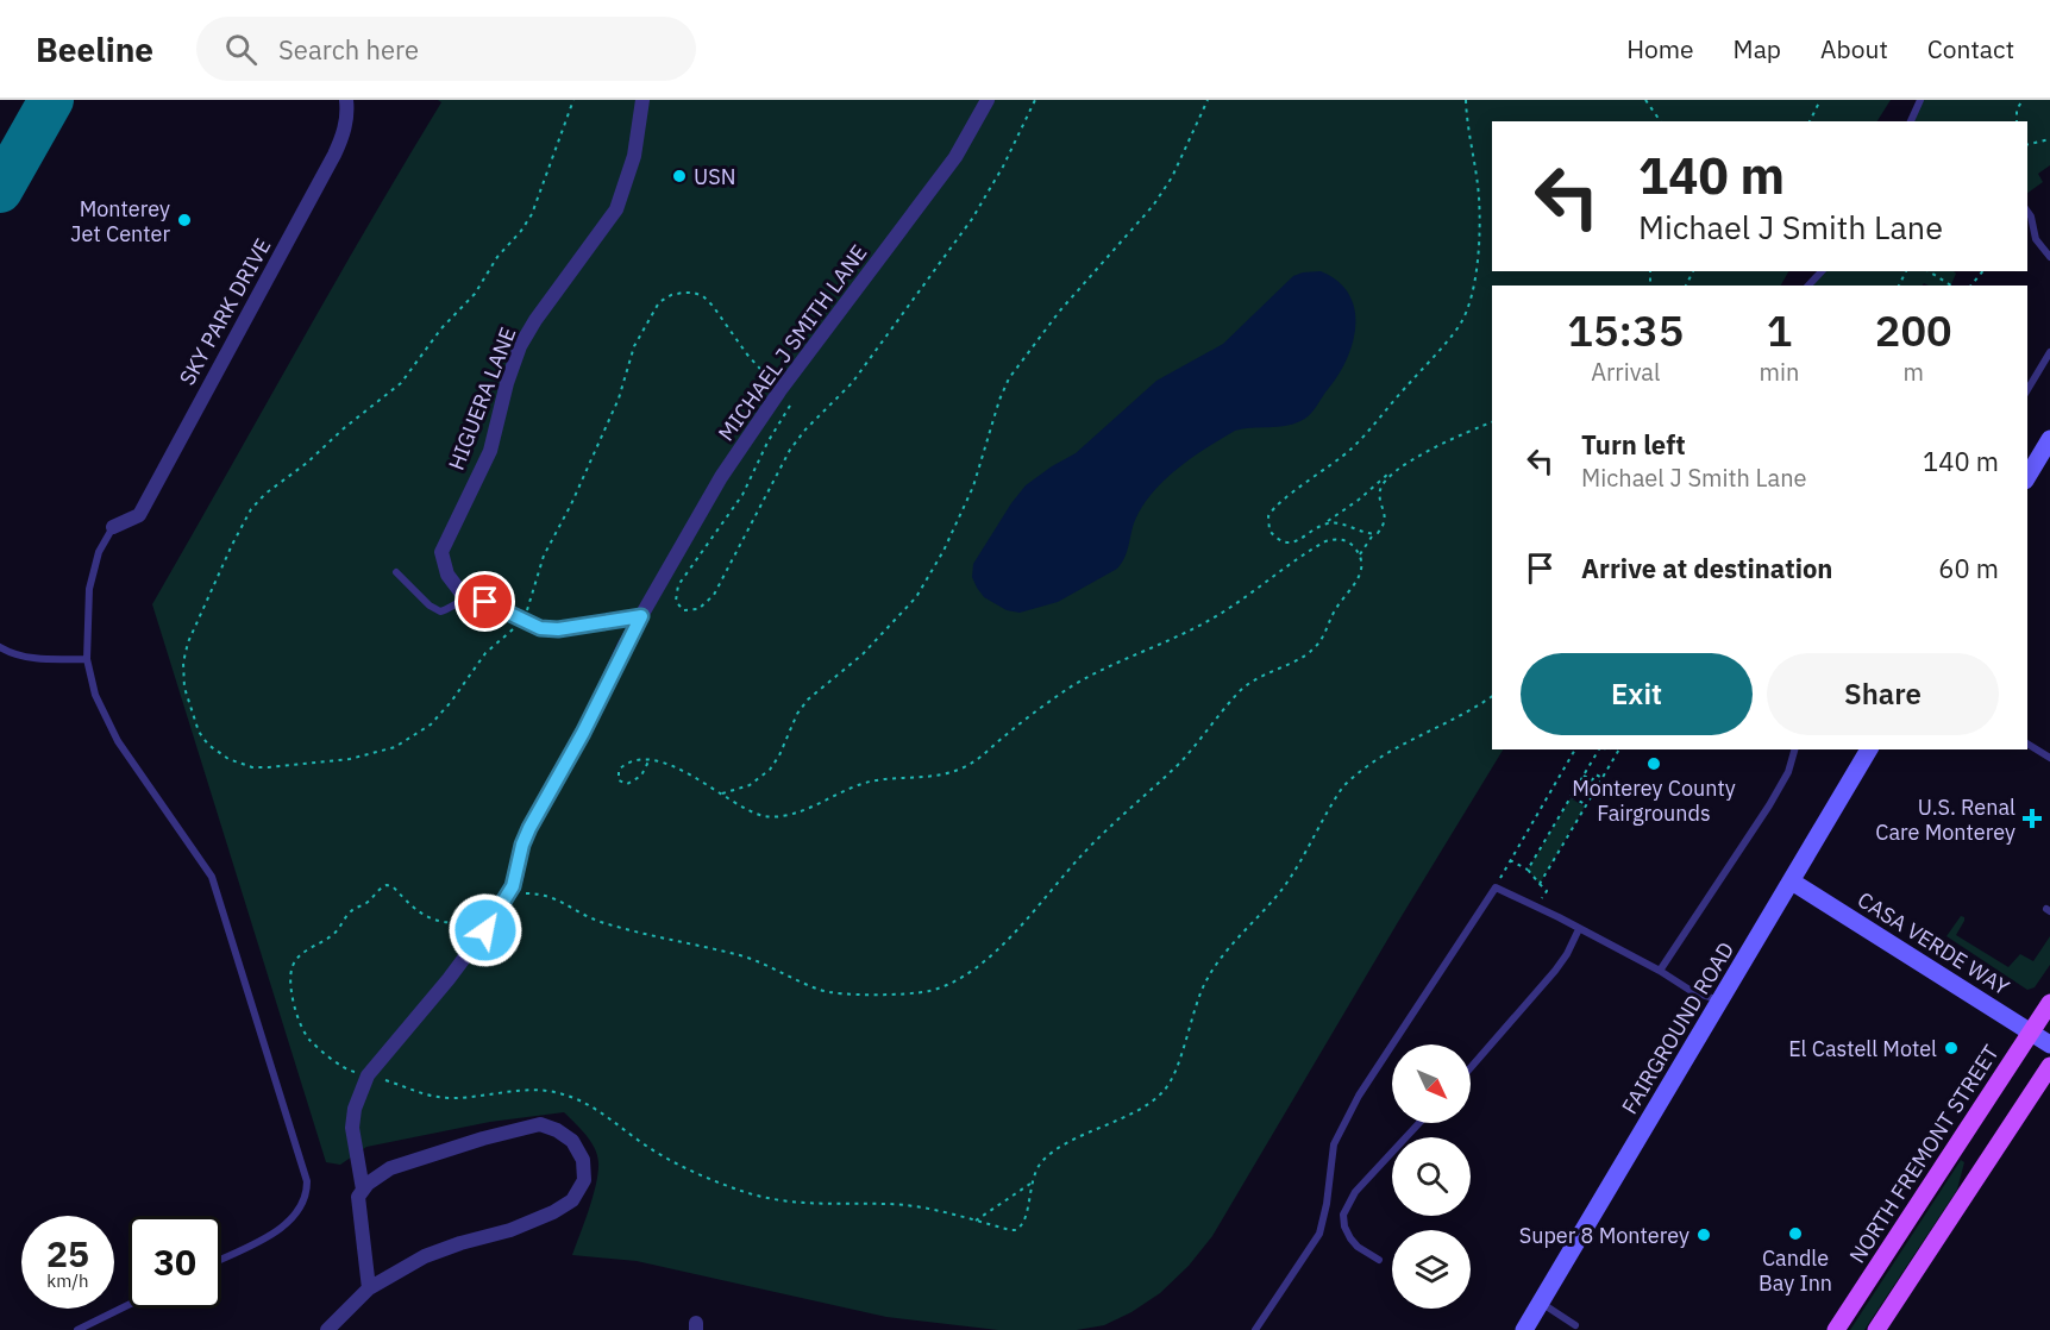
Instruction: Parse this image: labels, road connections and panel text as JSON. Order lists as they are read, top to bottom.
{
  "streets": {
    "main road": ["NORTH FREMONT STREET"],
    "street": [
      "SKY PARK DRIVE",
      "MICHAEL J SMITH LANE",
      "HIGUERA LANE",
      "CASA VERDE WAY",
      "FAIRGROUND ROAD"
    ]
  },
  "crossings": [
    ["CASA VERDE WAY", "FAIRGROUND ROAD"],
    ["CASA VERDE WAY", "NORTH FREMONT STREET"]
  ],
  "places": {
    "other": [
      "USN",
      "Monterey Jet Center",
      "Monterey County Fairgrounds",
      "El Castell Motel",
      "Candle Bay Inn",
      "Super 8 Monterey"
    ],
    "health": ["U.S. Renal Care Monterey"]
  },
  "north": "bottom right",
  "page": {
    "header": "Beeline",
    "search": "Search here",
    "nav": [
      "Home",
      "Map",
      "About",
      "Contact"
    ],
    "turn": ["140 m", "Michael J Smith Lane"],
    "eta": [
      "15:35",
      "Arrival",
      "1",
      "min",
      "200",
      "m"
    ],
    "list": [
      {
        "name": "Turn left",
        "note": "Michael J Smith Lane",
        "value": "140 m"
      },
      {
        "name": "Arrive at destination",
        "value": "60 m"
      }
    ],
    "buttons": ["Exit", "Share"],
    "speed": "25 km/h",
    "limit": "30"
  }
}
